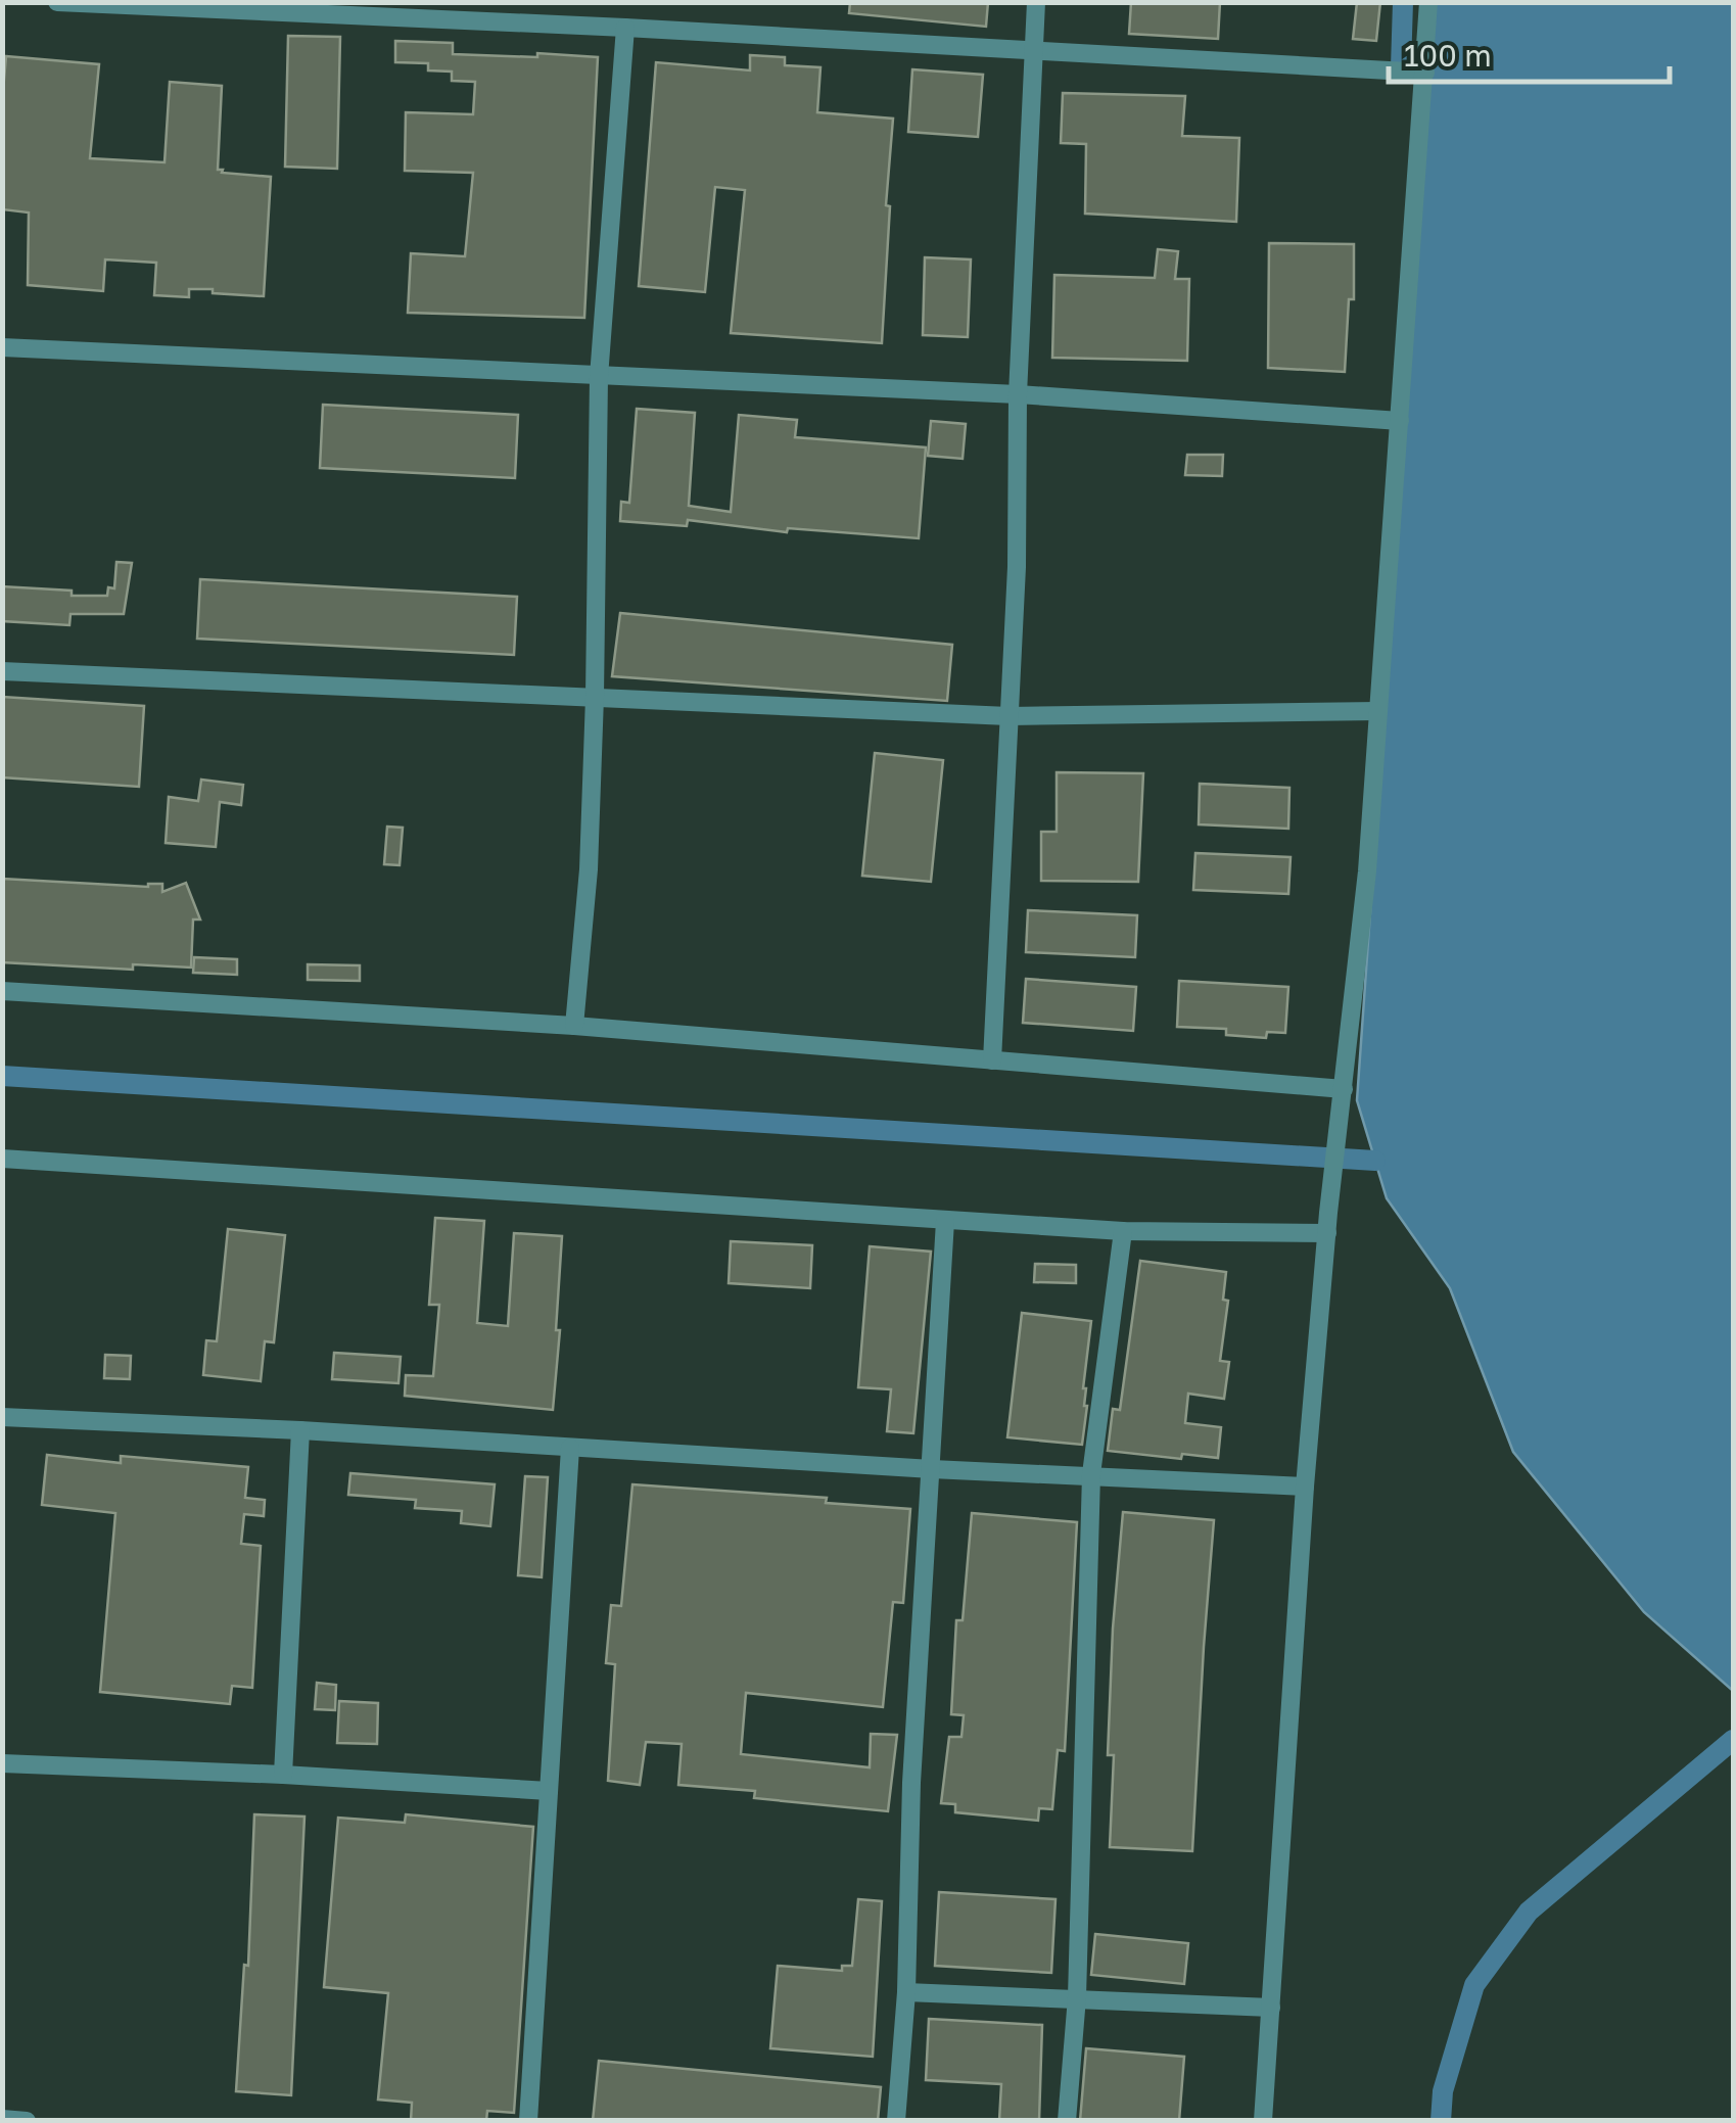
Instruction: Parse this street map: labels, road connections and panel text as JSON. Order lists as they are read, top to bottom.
{
  "scale_bar": "100 m"
}
